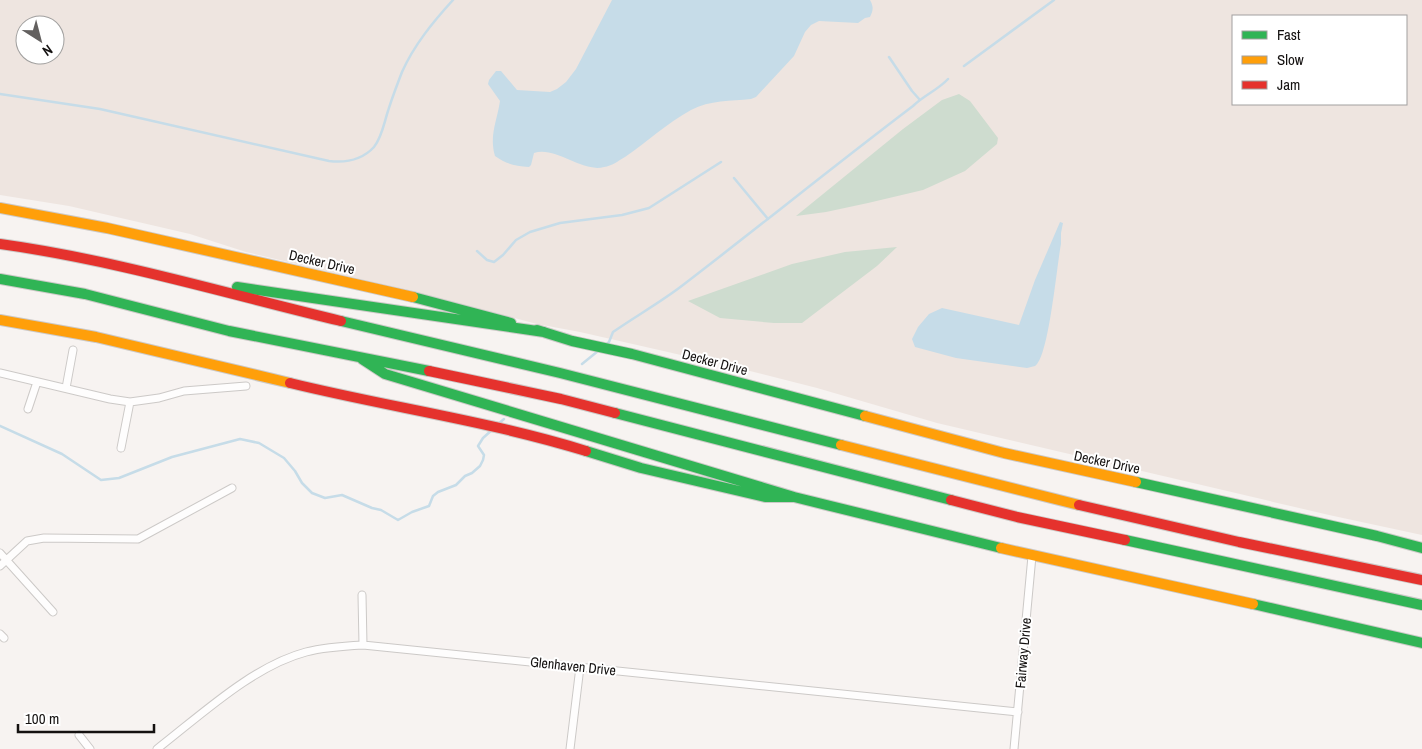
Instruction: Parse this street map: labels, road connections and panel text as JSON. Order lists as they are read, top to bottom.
{
  "streets": {
    "main road": ["Decker Drive"],
    "street": ["Fairway Drive", "Glenhaven Drive"]
  },
  "crossings": [
    ["Fairway Drive", "Glenhaven Drive"]
  ],
  "legend": ["Fast", "Slow", "Jam"],
  "scale_bar": "100 m",
  "north": "bottom right"
}
